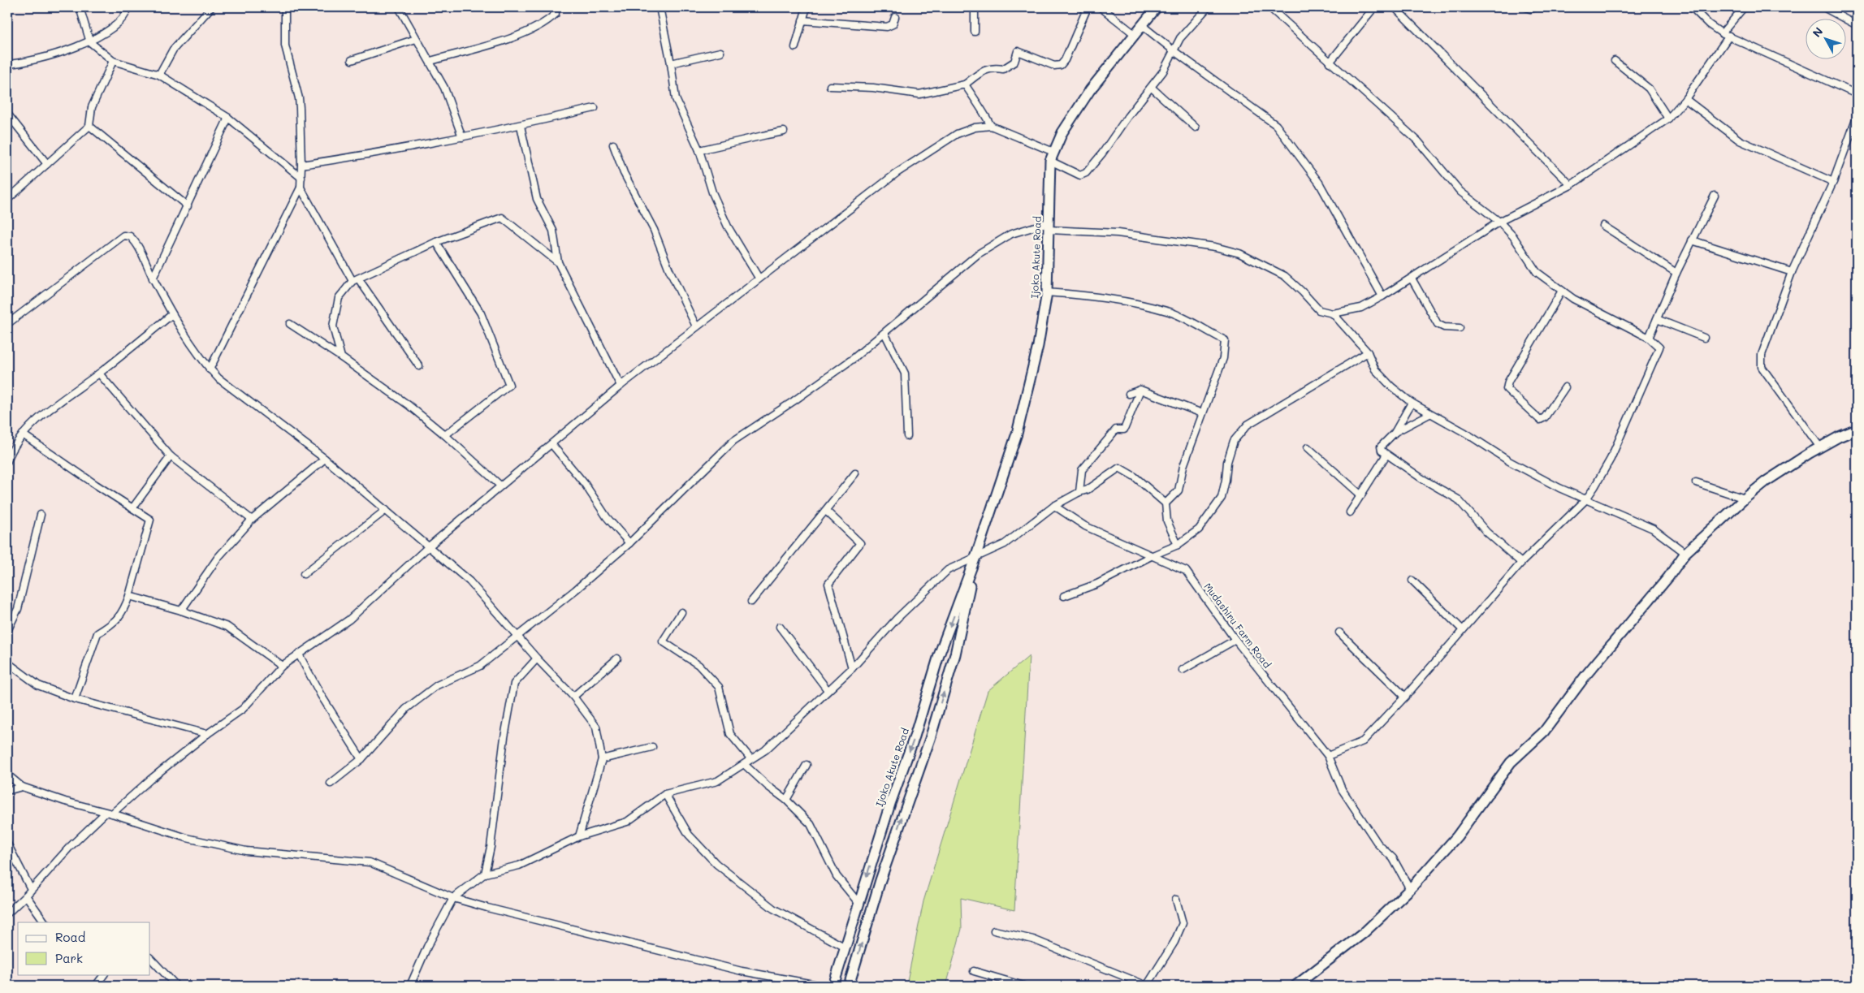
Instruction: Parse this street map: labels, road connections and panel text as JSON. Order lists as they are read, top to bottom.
{
  "streets": {
    "main road": ["Ijoko Akute Road"],
    "street": ["Mudashiru Farm Road"]
  },
  "legend": ["Road", "Park"],
  "north": "top left"
}
